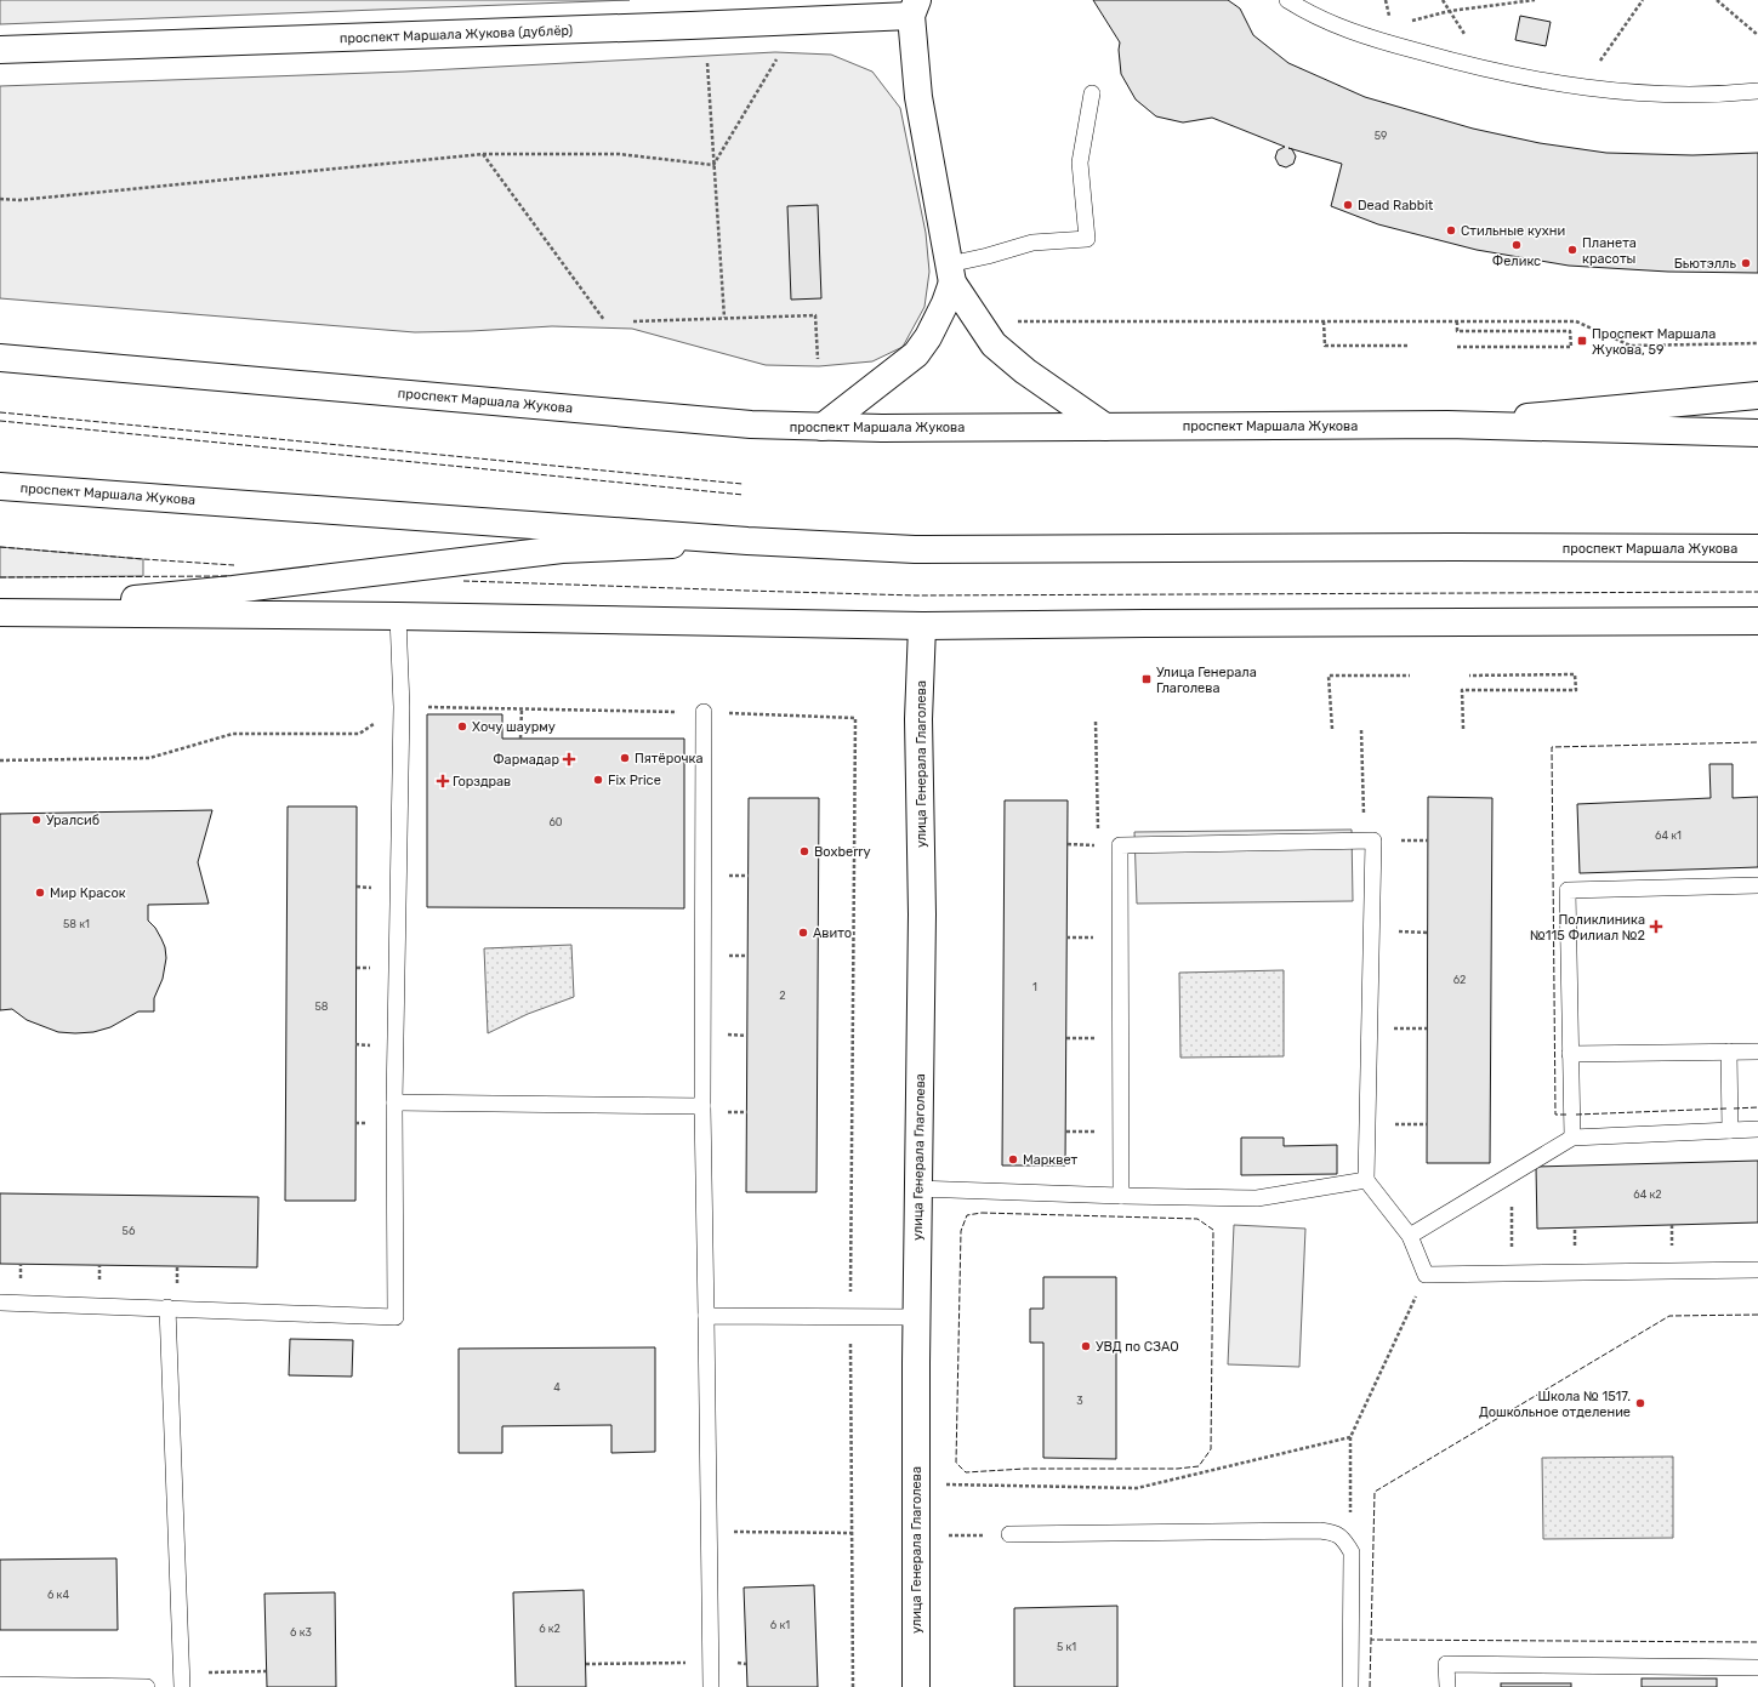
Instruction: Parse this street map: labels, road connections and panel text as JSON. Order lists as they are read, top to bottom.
{
  "streets": {
    "main road": ["проспект Маршала Жукова (дублёр)", "проспект Маршала Жукова", "улица Генерала Глаголева"]
  },
  "places": {
    "other": [
      "Dead Rabbit",
      "Стильные кухни",
      "Феликс",
      "Планета красоты",
      "Бьютэлль",
      "Хочу шаурму",
      "Пятёрочка",
      "Fix Price",
      "Уралсиб",
      "Boxberry",
      "Мир Красок",
      "Авито",
      "Марквет",
      "УВД по СЗАО",
      "Школа № 1517. Дошкольное отделение"
    ],
    "transit": ["Проспект Маршала Жукова, 59", "Улица Генерала Глаголева"],
    "health": ["Фармадар", "Горздрав", "Поликлиника №115 Филиал №2"]
  },
  "house_numbers": [
    "59",
    "60",
    "64 к1",
    "58 к1",
    "62",
    "1",
    "2",
    "58",
    "64 к2",
    "56",
    "4",
    "3",
    "6 к4",
    "6 к1",
    "6 к2",
    "6 к3",
    "5 к1"
  ]
}
